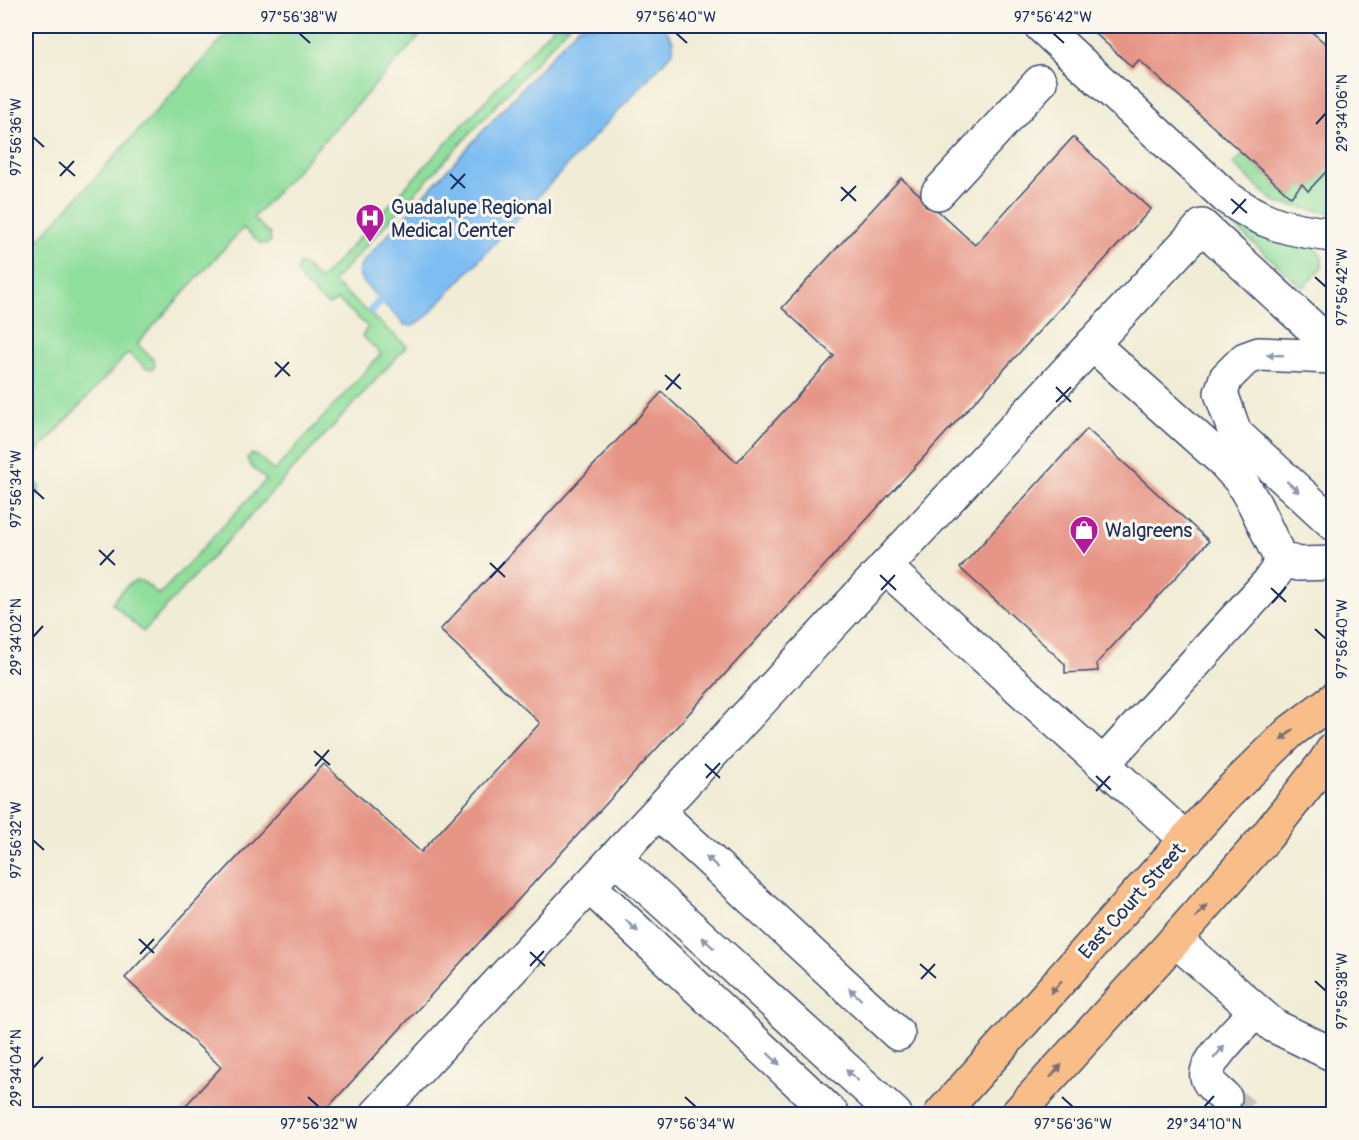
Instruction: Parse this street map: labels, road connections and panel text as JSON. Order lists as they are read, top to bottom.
{
  "streets": {
    "main road": ["East Court Street"]
  },
  "places": {
    "hospital": ["Guadalupe Regional Medical Center"],
    "shop": ["Walgreens"]
  },
  "coordinates": [
    "97°56'38\"W",
    "97°56'40\"W",
    "97°56'42\"W",
    "29°34'06\"N",
    "97°56'36\"W",
    "97°56'34\"W",
    "29°34'02\"N",
    "97°56'32\"W",
    "29°34'04\"N",
    "29°34'10\"N"
  ]
}
